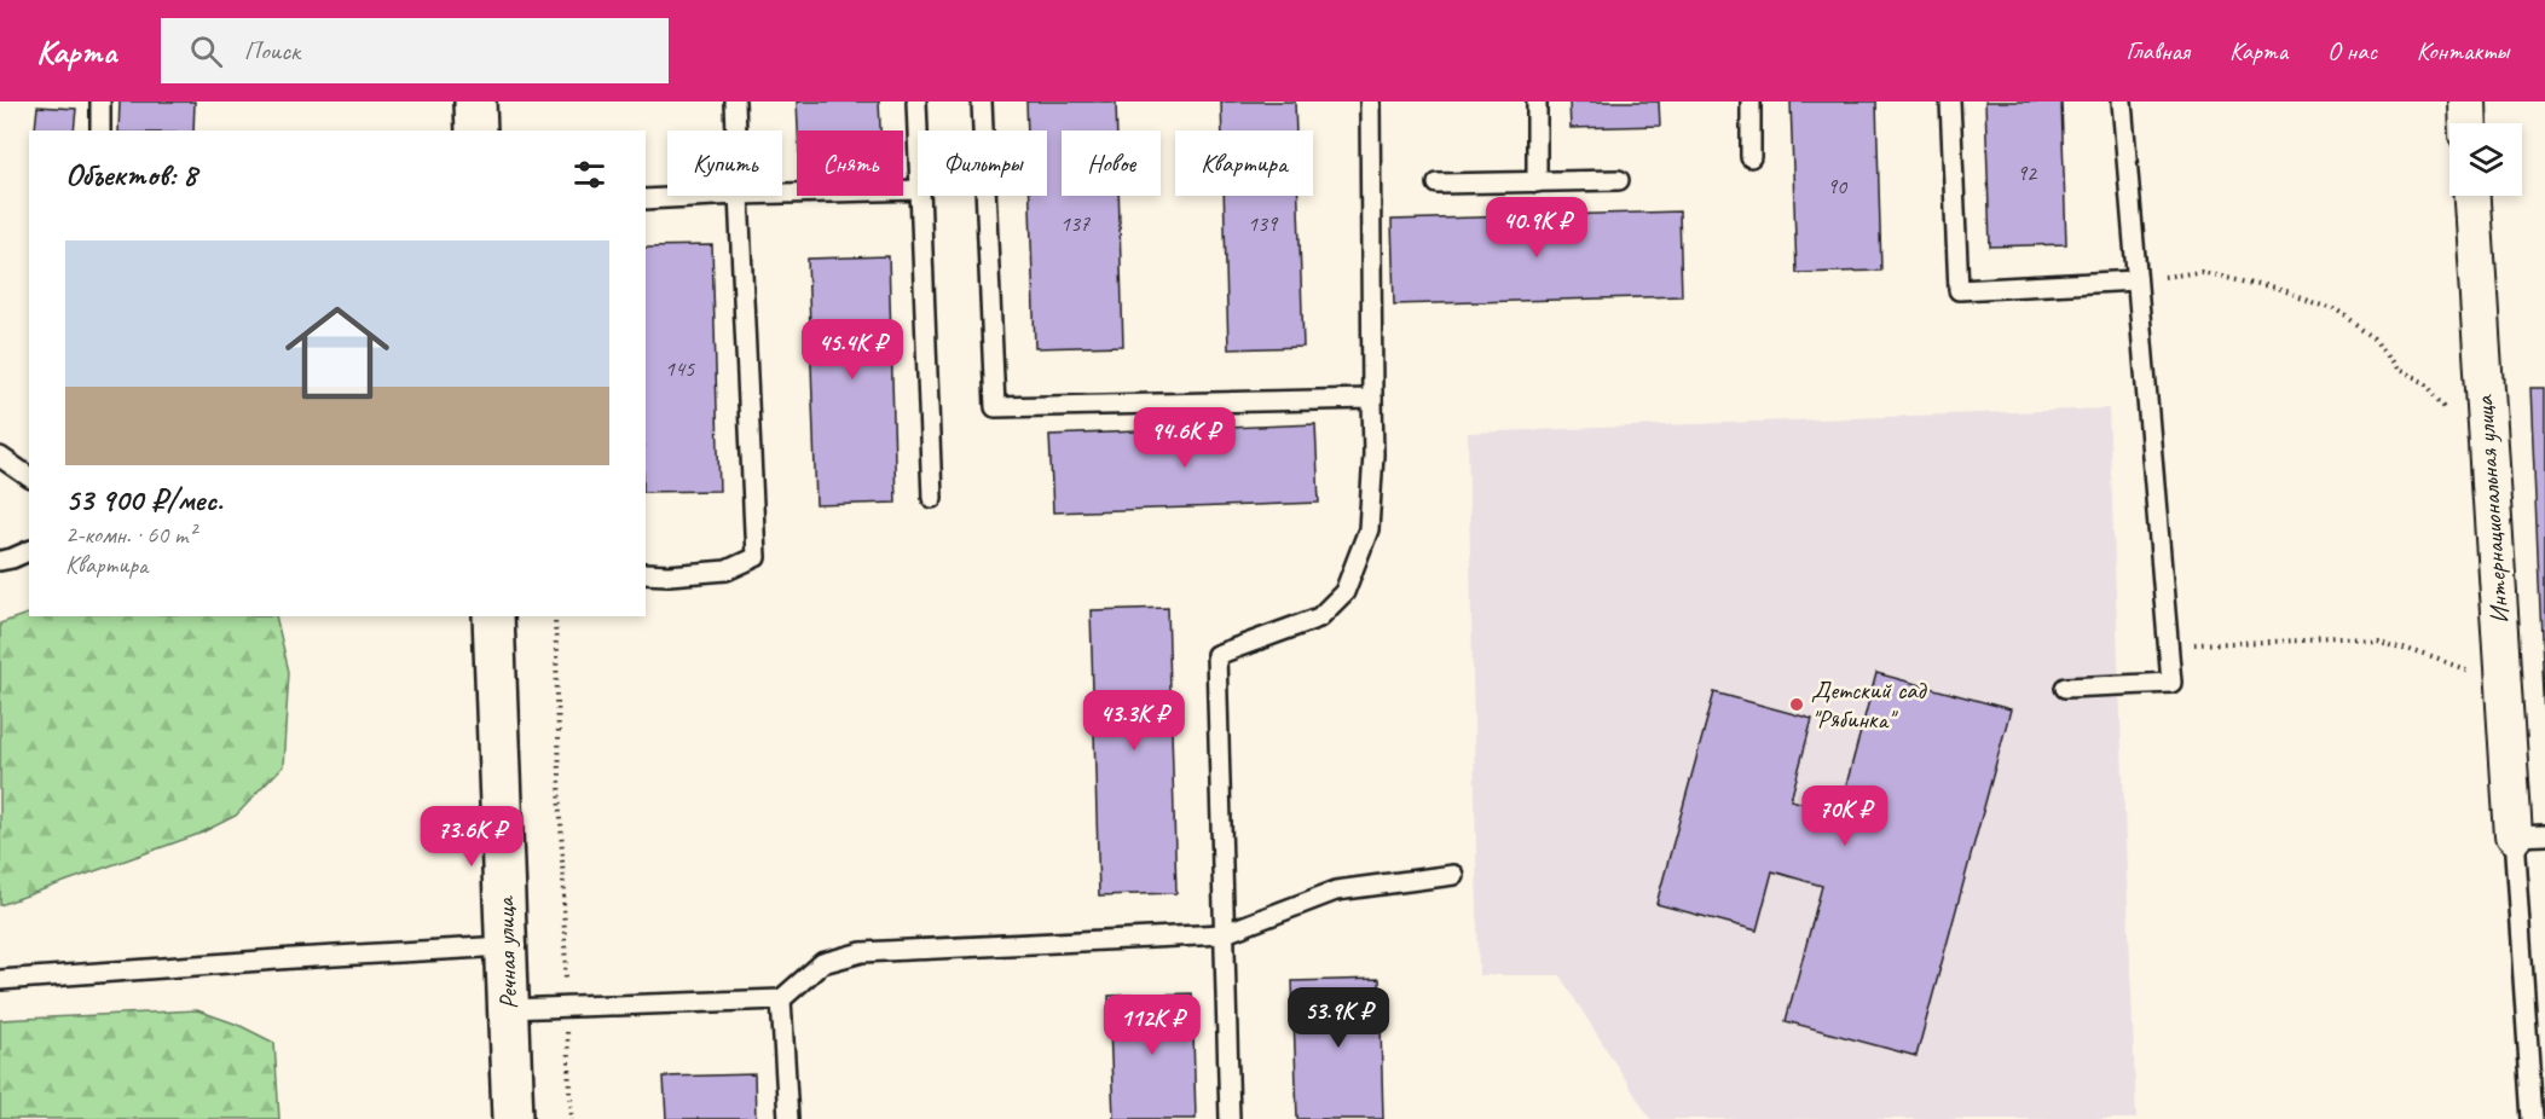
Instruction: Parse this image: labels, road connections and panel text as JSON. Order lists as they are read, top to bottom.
{
  "streets": {
    "street": ["Интернациональная улица", "Речная улица"]
  },
  "places": ["Детский сад \"Рябинка\""],
  "house_numbers": [
    "92",
    "90",
    "137",
    "139",
    "145"
  ],
  "page": {
    "header": "Карта",
    "search": "Поиск",
    "nav": [
      "Главная",
      "Карта",
      "О нас",
      "Контакты"
    ],
    "chip": [
      "Купить",
      "Снять",
      "Фильтры",
      "Новое",
      "Квартира"
    ],
    "heading": "Объектов: 8",
    "price": [
      "40.9K ₽",
      "45.4K ₽",
      "94.6K ₽",
      "43.3K ₽",
      "70K ₽",
      "73.6K ₽",
      "53.9K ₽",
      "112K ₽"
    ],
    "list": [
      {
        "name": "53 900 ₽/мес.",
        "note": "2-комн. · 60 m² · Квартира"
      }
    ]
  }
}
